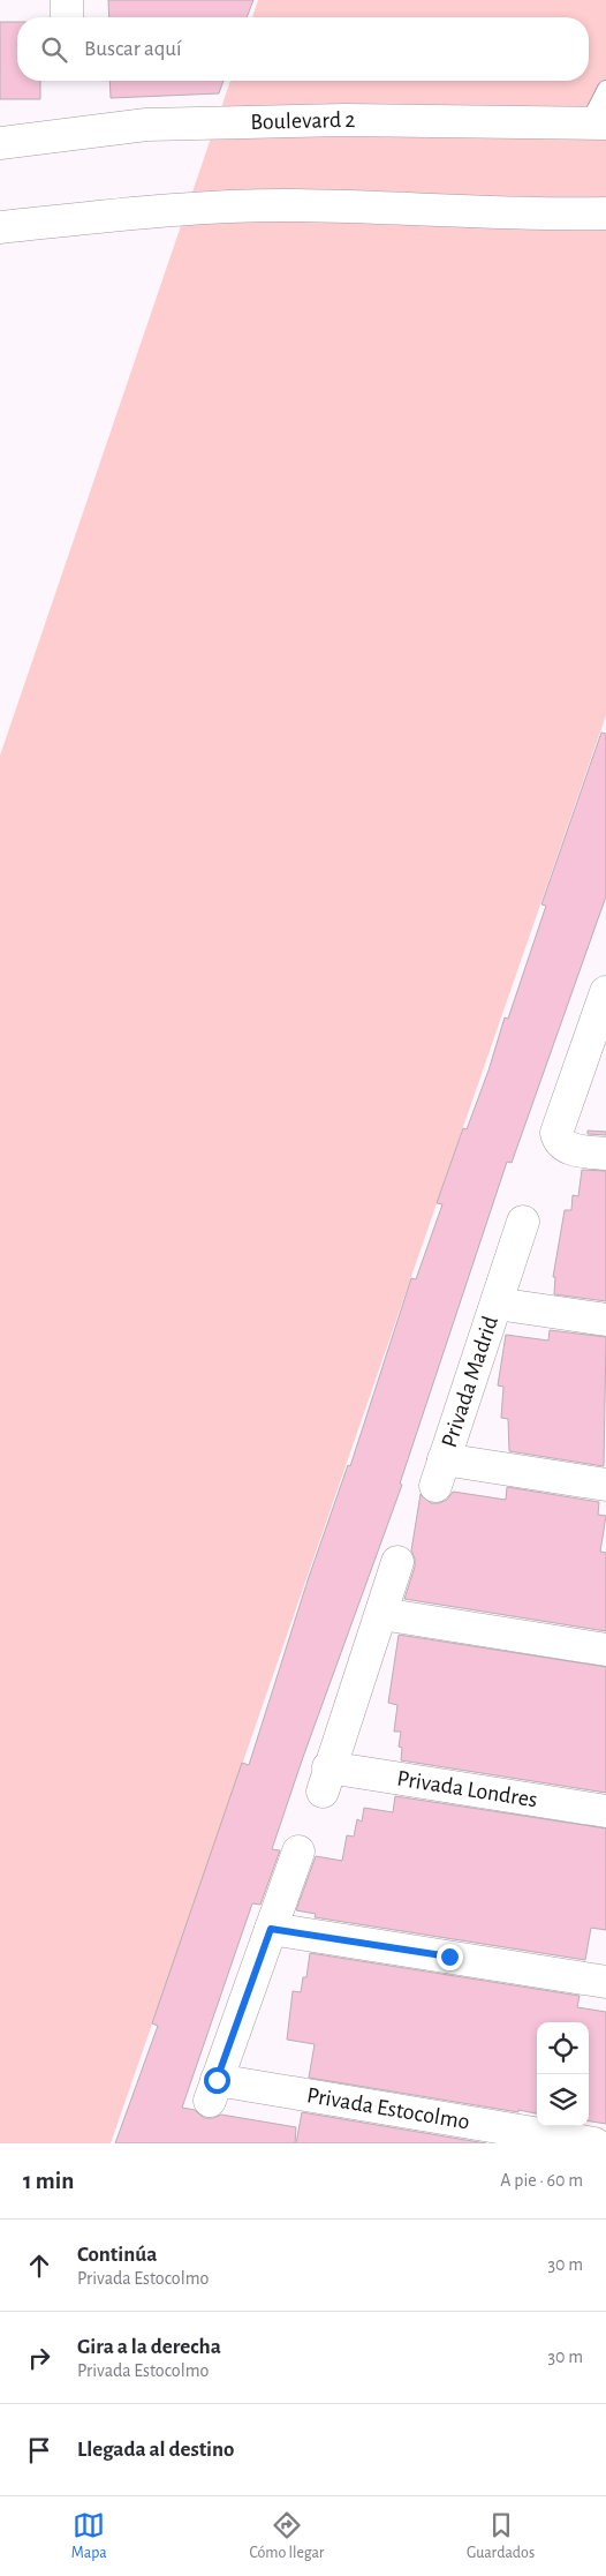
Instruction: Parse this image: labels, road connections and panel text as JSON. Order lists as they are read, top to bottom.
{
  "streets": {
    "street": [
      "Boulevard 2",
      "Privada Madrid",
      "Privada Londres",
      "Privada Estocolmo"
    ]
  },
  "page": {
    "search": "Buscar aquí",
    "heading": ["1 min", "A pie · 60 m"],
    "list": [
      ["Continúa", "Privada Estocolmo", "30 m"],
      ["Gira a la derecha", "Privada Estocolmo", "30 m"],
      "Llegada al destino"
    ],
    "nav": ["Mapa", "Cómo llegar", "Guardados"]
  }
}
